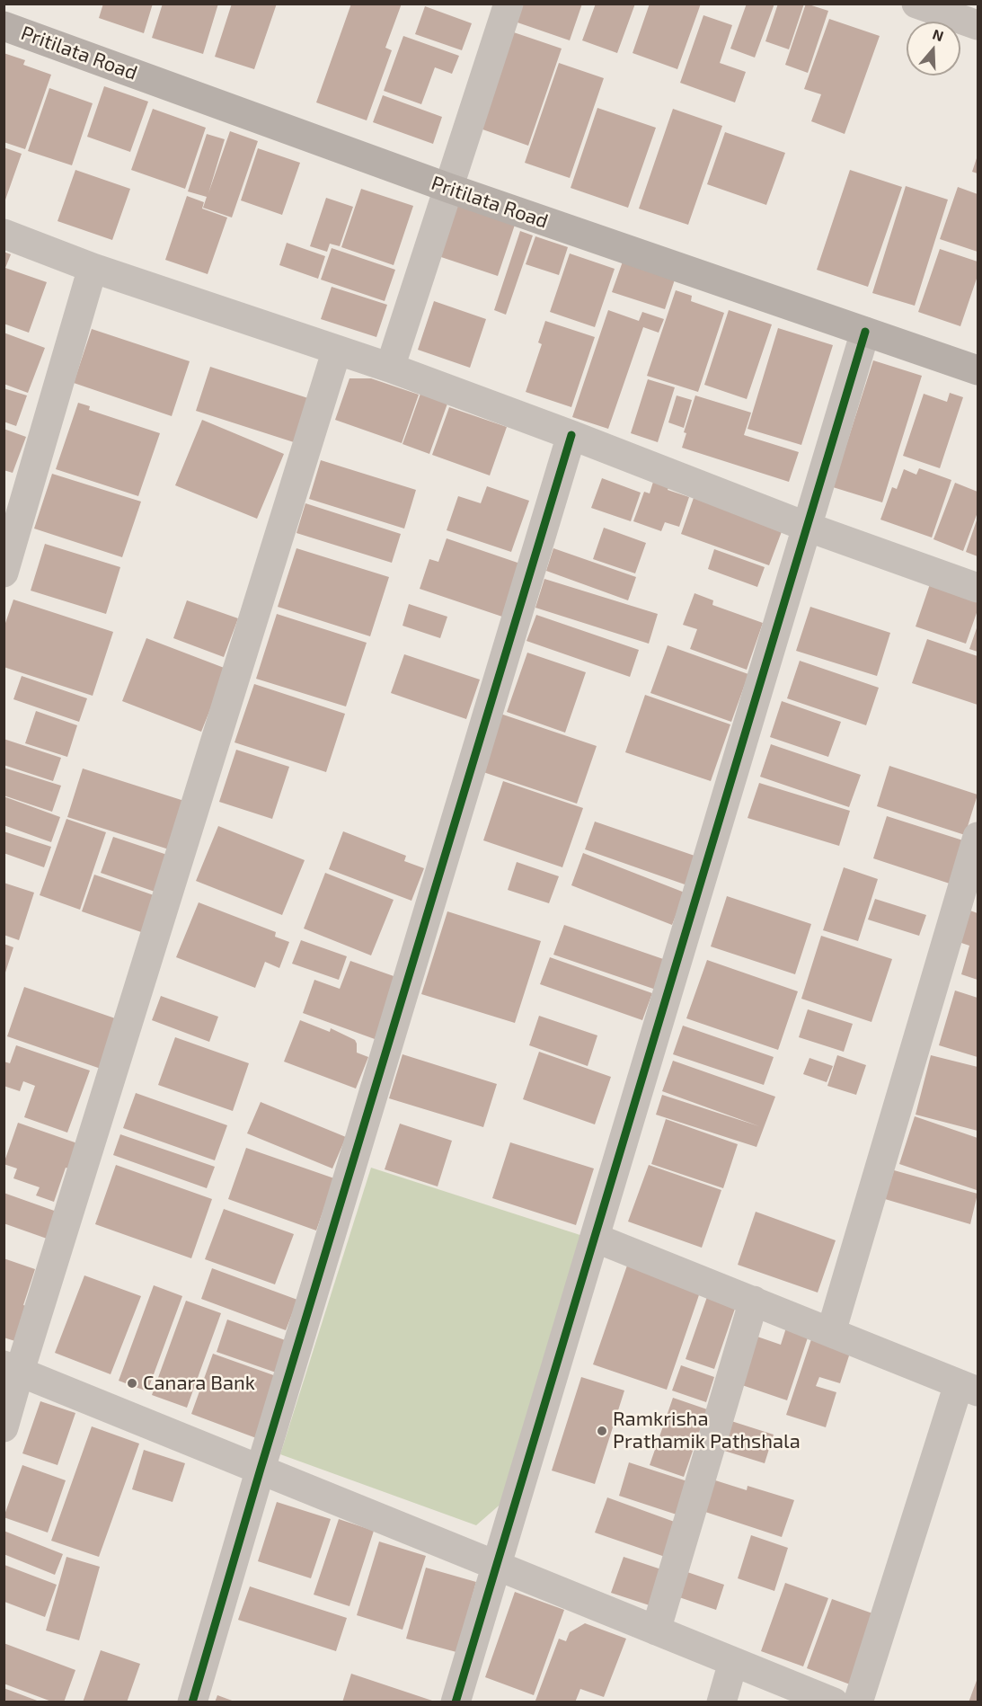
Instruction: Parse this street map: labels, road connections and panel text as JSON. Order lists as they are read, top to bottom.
{
  "streets": {
    "street": ["Pritilata Road"]
  },
  "places": ["Canara Bank", "Ramkrisha Prathamik Pathshala"],
  "north": "top"
}
